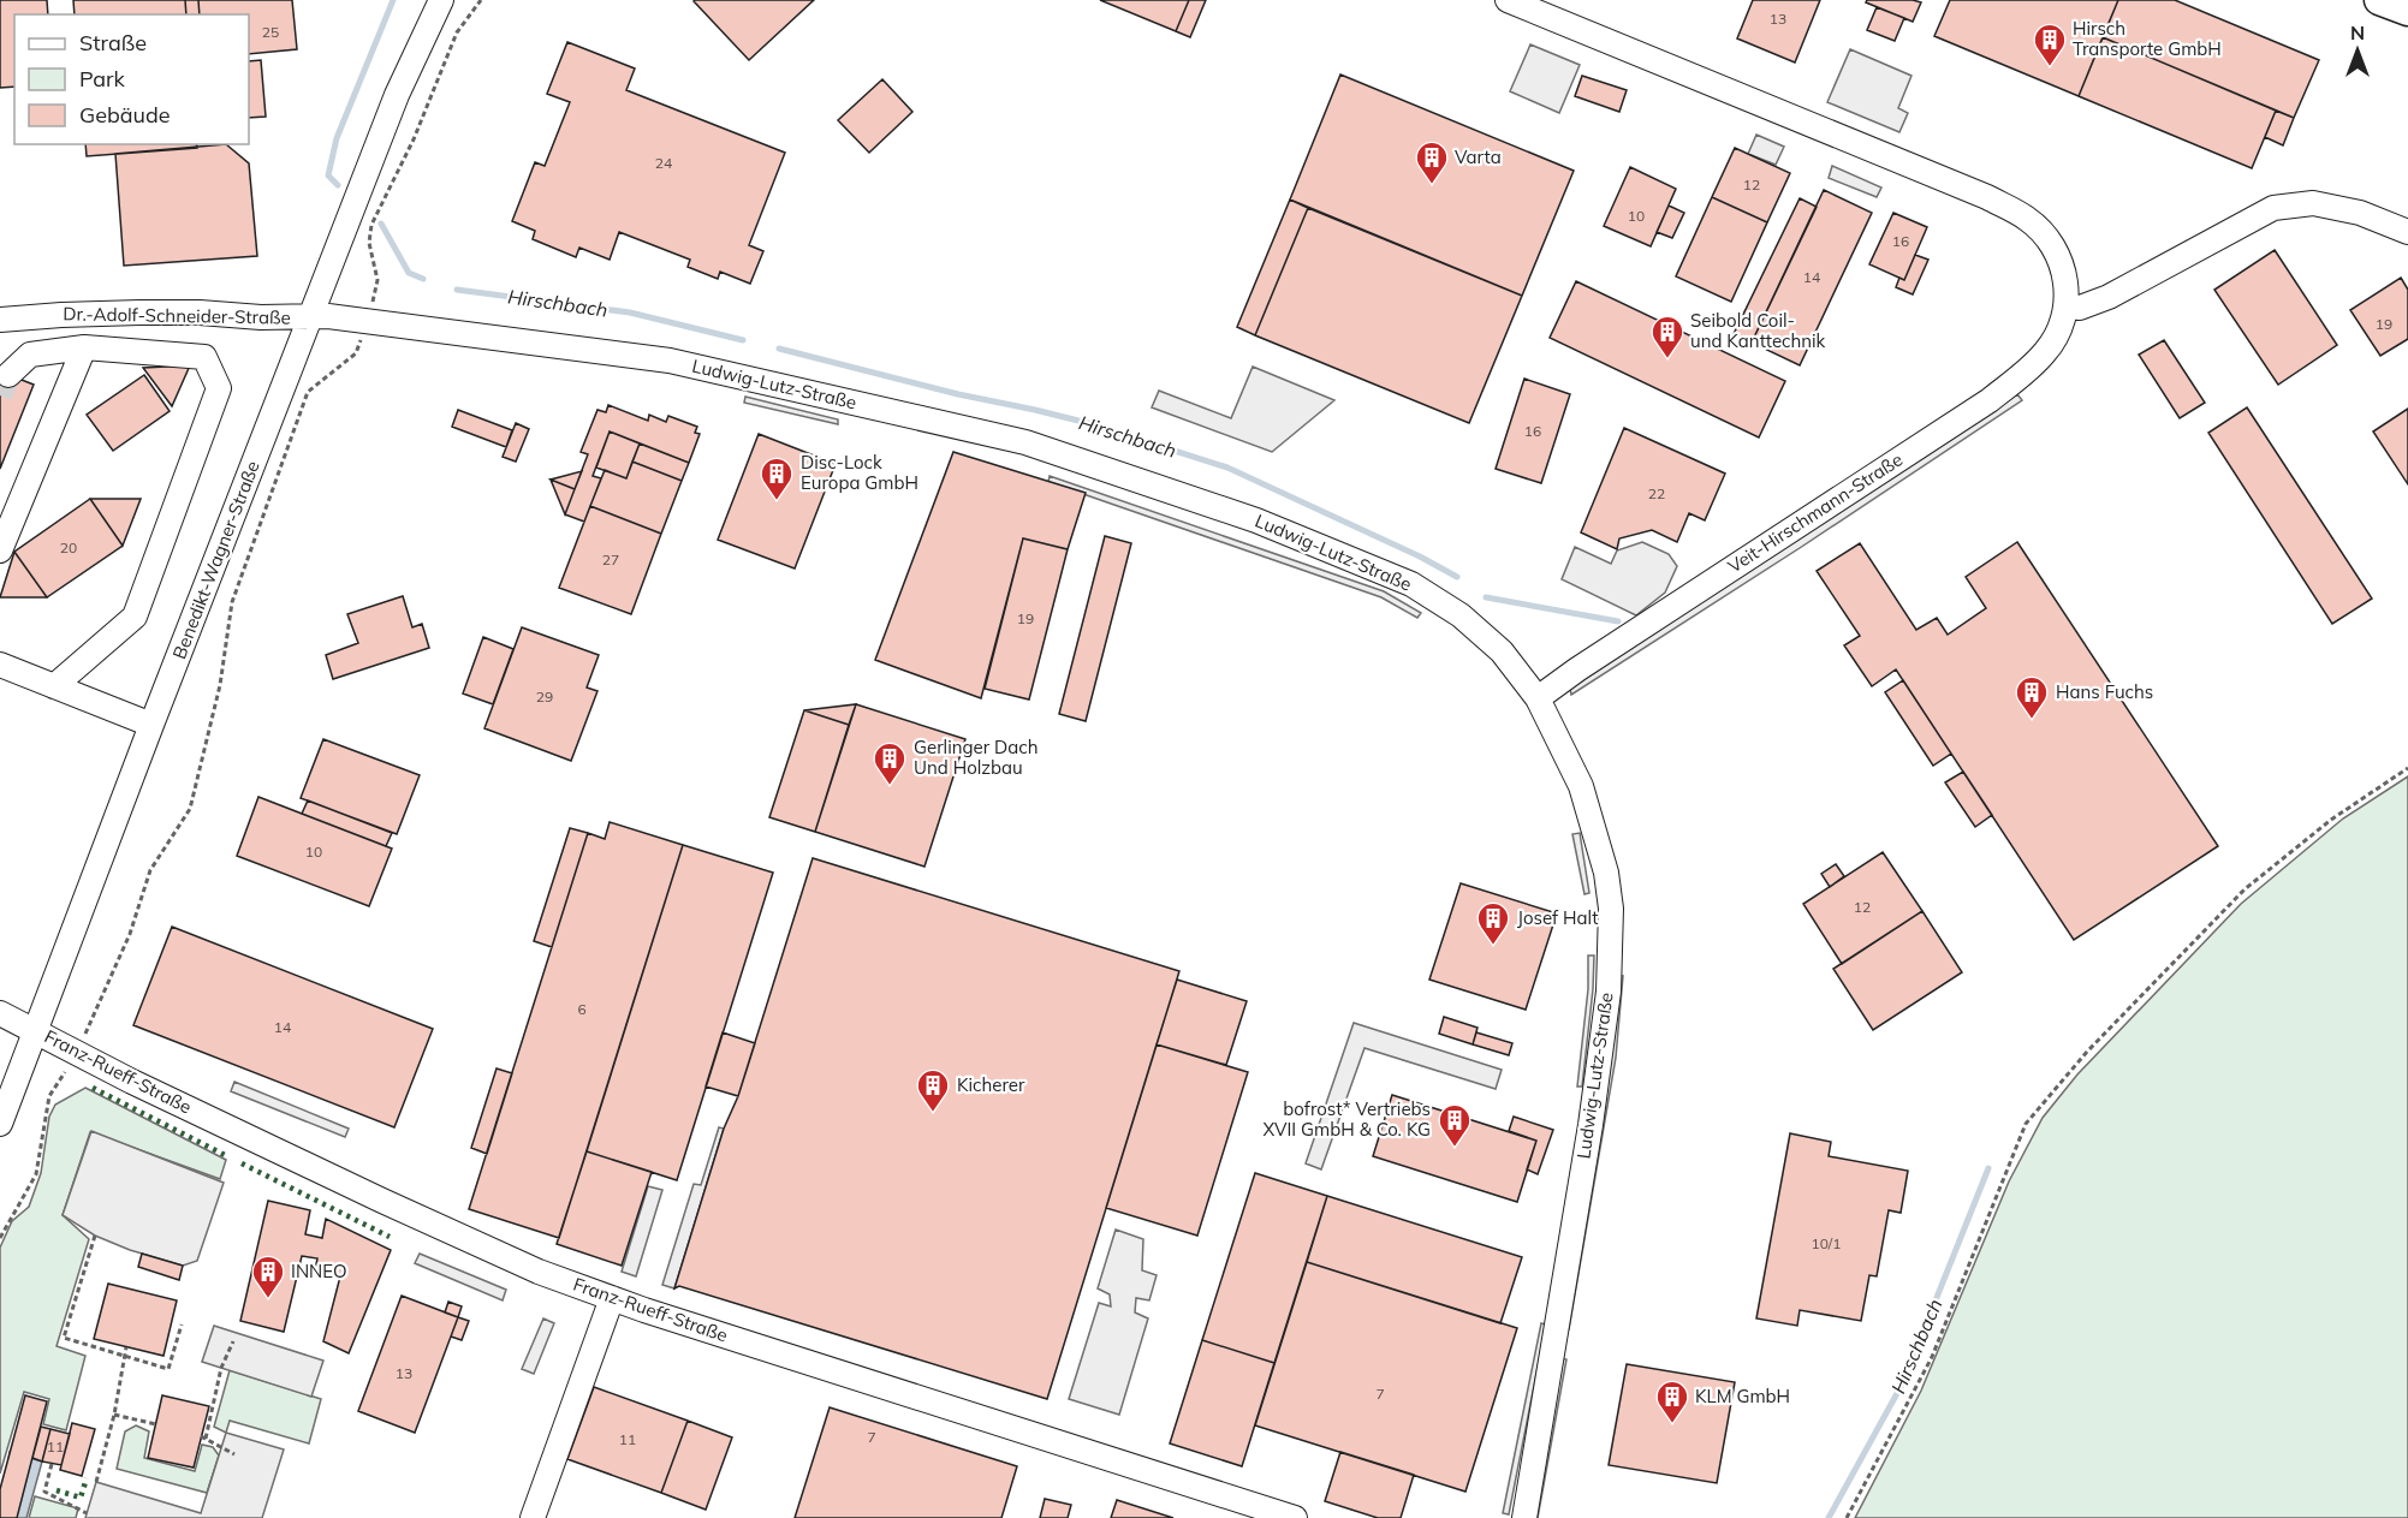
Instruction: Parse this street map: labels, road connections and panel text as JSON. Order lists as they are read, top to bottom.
{
  "streets": {
    "street": [
      "Dr.-Adolf-Schneider-Straße",
      "Ludwig-Lutz-Straße",
      "Veit-Hirschmann-Straße",
      "Benedikt-Wagner-Straße",
      "Franz-Rueff-Straße"
    ]
  },
  "crossings": [
    ["Dr.-Adolf-Schneider-Straße", "Ludwig-Lutz-Straße"],
    ["Dr.-Adolf-Schneider-Straße", "Benedikt-Wagner-Straße"],
    ["Ludwig-Lutz-Straße", "Veit-Hirschmann-Straße"],
    ["Ludwig-Lutz-Straße", "Benedikt-Wagner-Straße"],
    ["Benedikt-Wagner-Straße", "Franz-Rueff-Straße"]
  ],
  "water": ["Hirschbach"],
  "places": {
    "building": [
      "Hirsch Transporte GmbH",
      "Varta",
      "Seibold Coil- und Kanttechnik",
      "Disc-Lock Europa GmbH",
      "Hans Fuchs",
      "Gerlinger Dach Und Holzbau",
      "Josef Halt",
      "Kicherer",
      "bofrost* Vertriebs XVII GmbH & Co. KG",
      "INNEO",
      "KLM GmbH"
    ]
  },
  "house_numbers": [
    "13",
    "25",
    "24",
    "12",
    "10",
    "16",
    "14",
    "19",
    "16",
    "22",
    "20",
    "27",
    "19",
    "29",
    "10",
    "12",
    "6",
    "14",
    "10/1",
    "13",
    "7",
    "7",
    "11",
    "11"
  ],
  "legend": ["Straße", "Park", "Gebäude"],
  "north": "top"
}
